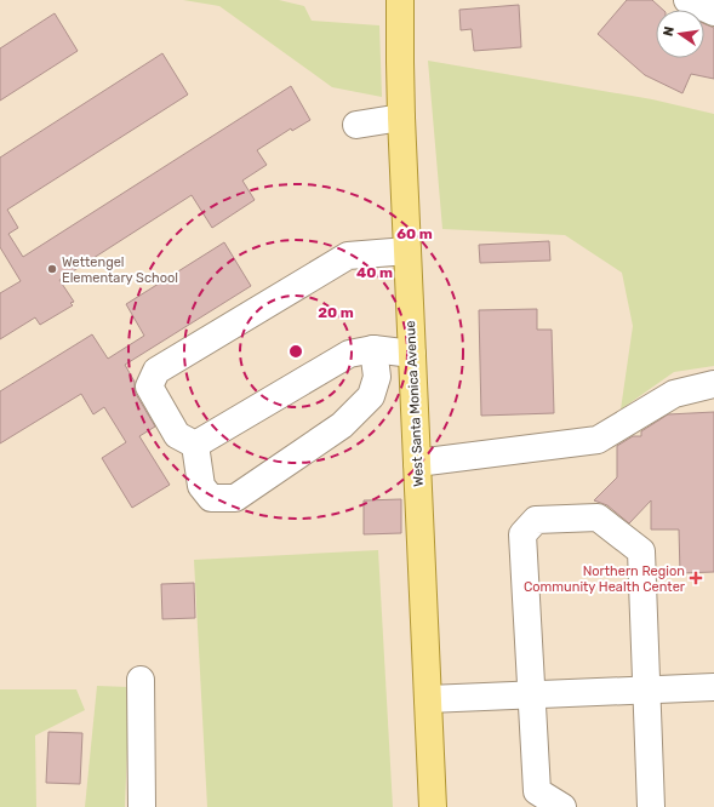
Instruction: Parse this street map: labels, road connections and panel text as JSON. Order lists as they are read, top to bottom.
{
  "streets": {
    "main road": ["West Santa Monica Avenue"]
  },
  "places": {
    "other": ["Wettengel Elementary School"],
    "health": ["Northern Region Community Health Center"]
  },
  "north": "left",
  "rings": ["60 m", "40 m", "20 m"]
}
